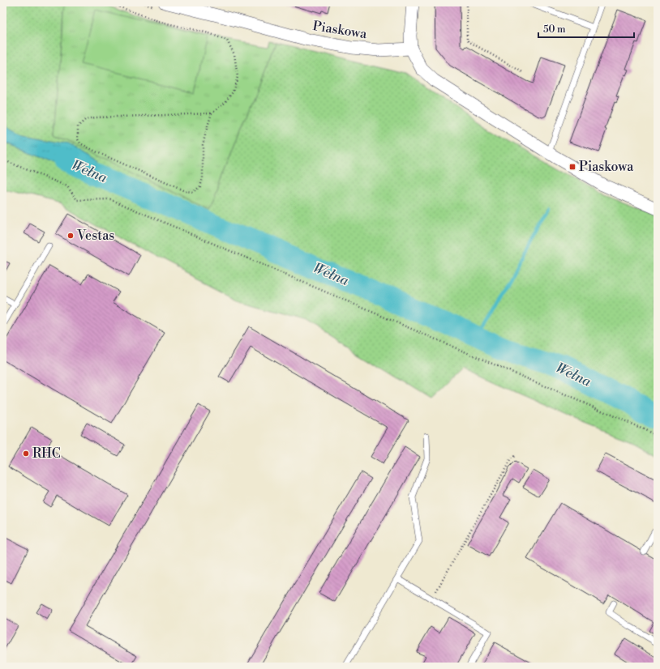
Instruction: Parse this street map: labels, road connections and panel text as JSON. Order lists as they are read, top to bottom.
{
  "streets": {
    "street": ["Piaskowa"]
  },
  "water": ["Wełna"],
  "places": {
    "transit": ["Piaskowa"],
    "other": ["Vestas", "RHC"]
  },
  "scale_bar": "50 m"
}
